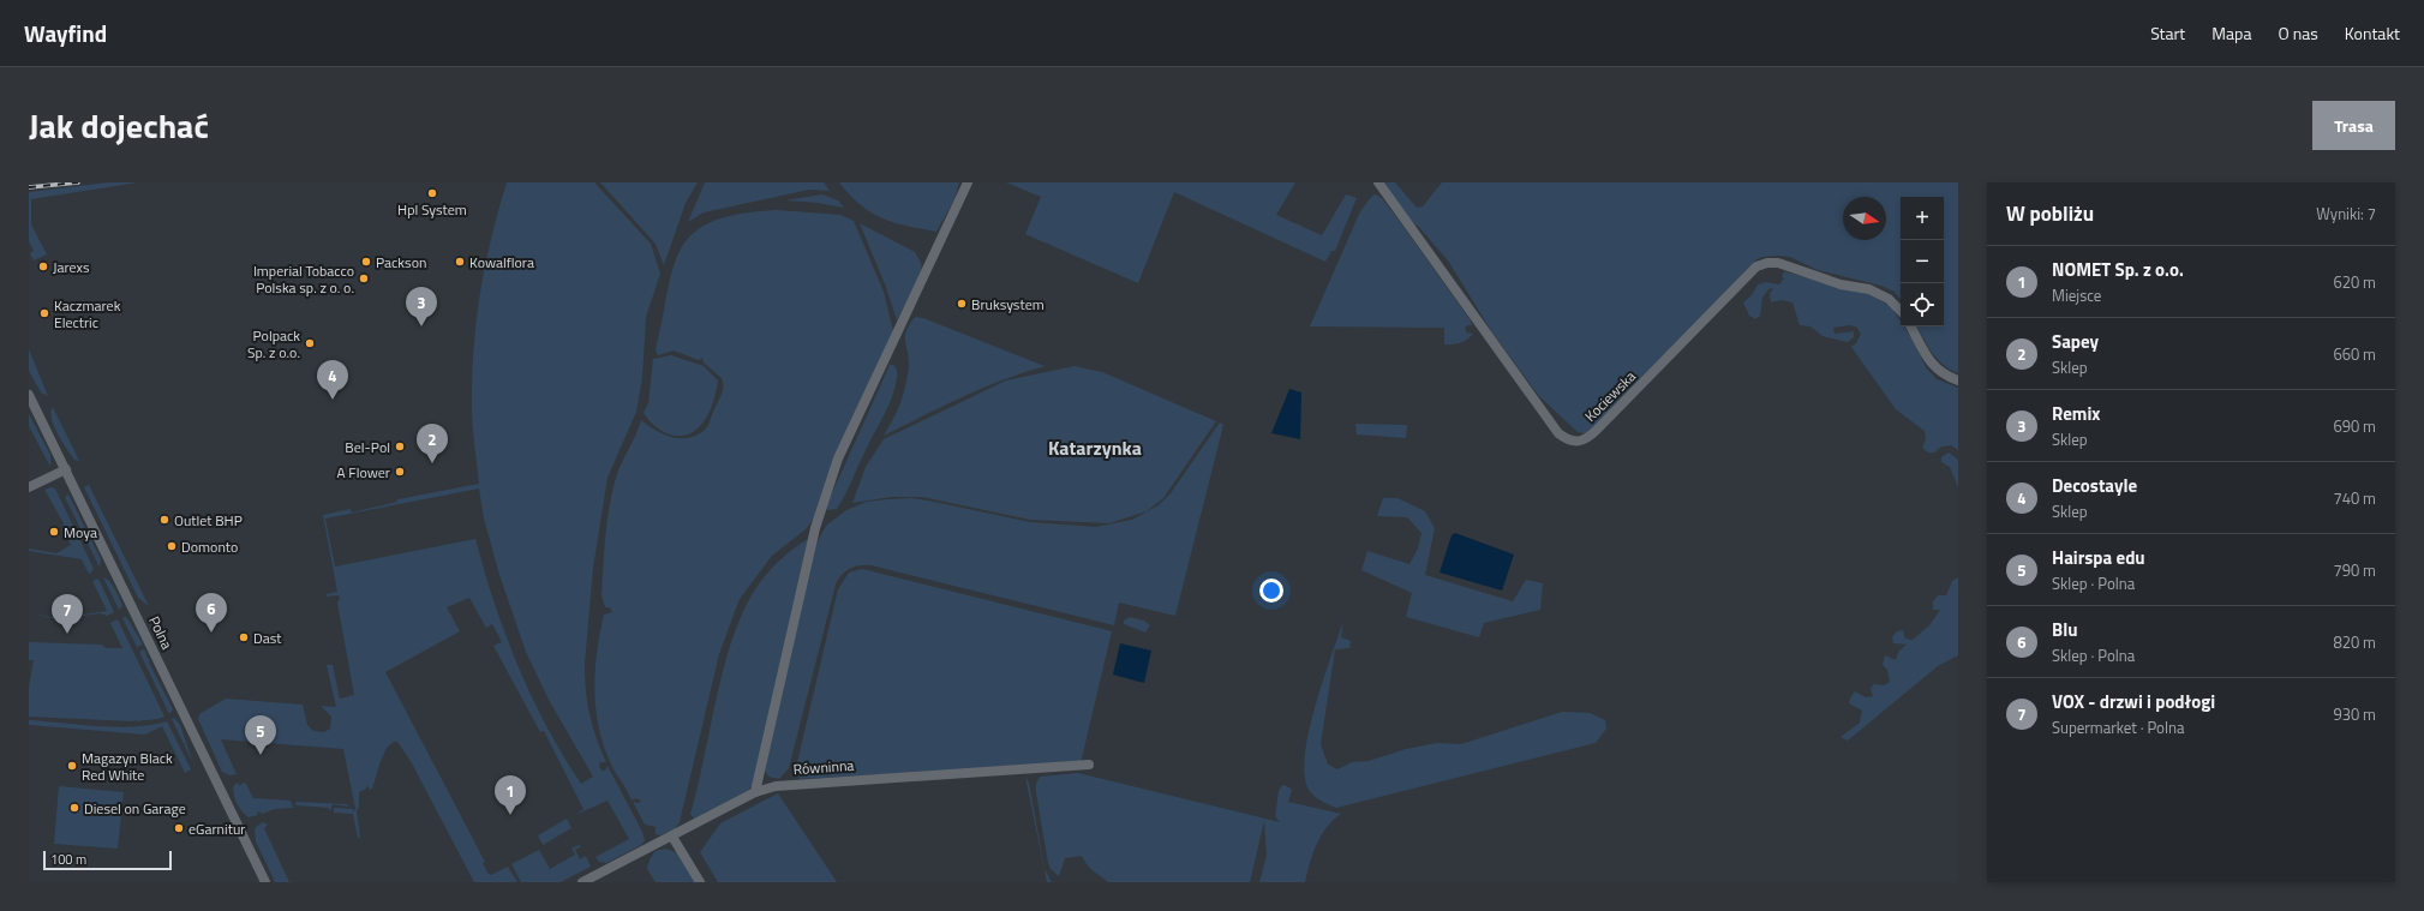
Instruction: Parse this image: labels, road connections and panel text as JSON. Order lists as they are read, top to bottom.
{
  "streets": {
    "street": ["Kociewska", "Polna", "Równinna"]
  },
  "districts": ["Katarzynka"],
  "places": [
    "Hpl System",
    "Packson",
    "Kowalflora",
    "Jarexs",
    "Imperial Tobacco Polska sp. z o. o.",
    "Bruksystem",
    "Kaczmarek Electric",
    "Polpack Sp. z o.o.",
    "Bel-Pol",
    "A Flower",
    "Outlet BHP",
    "Moya",
    "Domonto",
    "Dast",
    "Magazyn Black Red White",
    "Diesel on Garage",
    "eGarnitur"
  ],
  "scale_bar": "100 m",
  "north": "right",
  "page": {
    "header": "Wayfind",
    "nav": [
      "Start",
      "Mapa",
      "O nas",
      "Kontakt"
    ],
    "title": "Jak dojechać",
    "buttons": "Trasa",
    "heading": ["W pobliżu", "Wyniki: 7"],
    "map_buttons": ["+", "−"],
    "list": [
      {
        "mark": "1",
        "name": "NOMET Sp. z o.o.",
        "note": "Miejsce",
        "value": "620 m"
      },
      {
        "mark": "2",
        "name": "Sapey",
        "note": "Sklep",
        "value": "660 m"
      },
      {
        "mark": "3",
        "name": "Remix",
        "note": "Sklep",
        "value": "690 m"
      },
      {
        "mark": "4",
        "name": "Decostayle",
        "note": "Sklep",
        "value": "740 m"
      },
      {
        "mark": "5",
        "name": "Hairspa edu",
        "note": "Sklep · Polna",
        "value": "790 m"
      },
      {
        "mark": "6",
        "name": "Blu",
        "note": "Sklep · Polna",
        "value": "820 m"
      },
      {
        "mark": "7",
        "name": "VOX - drzwi i podłogi",
        "note": "Supermarket · Polna",
        "value": "930 m"
      }
    ],
    "pins": [
      "3",
      "4",
      "2",
      "6",
      "7",
      "5",
      "1"
    ],
    "scale": "100 m"
  }
}
